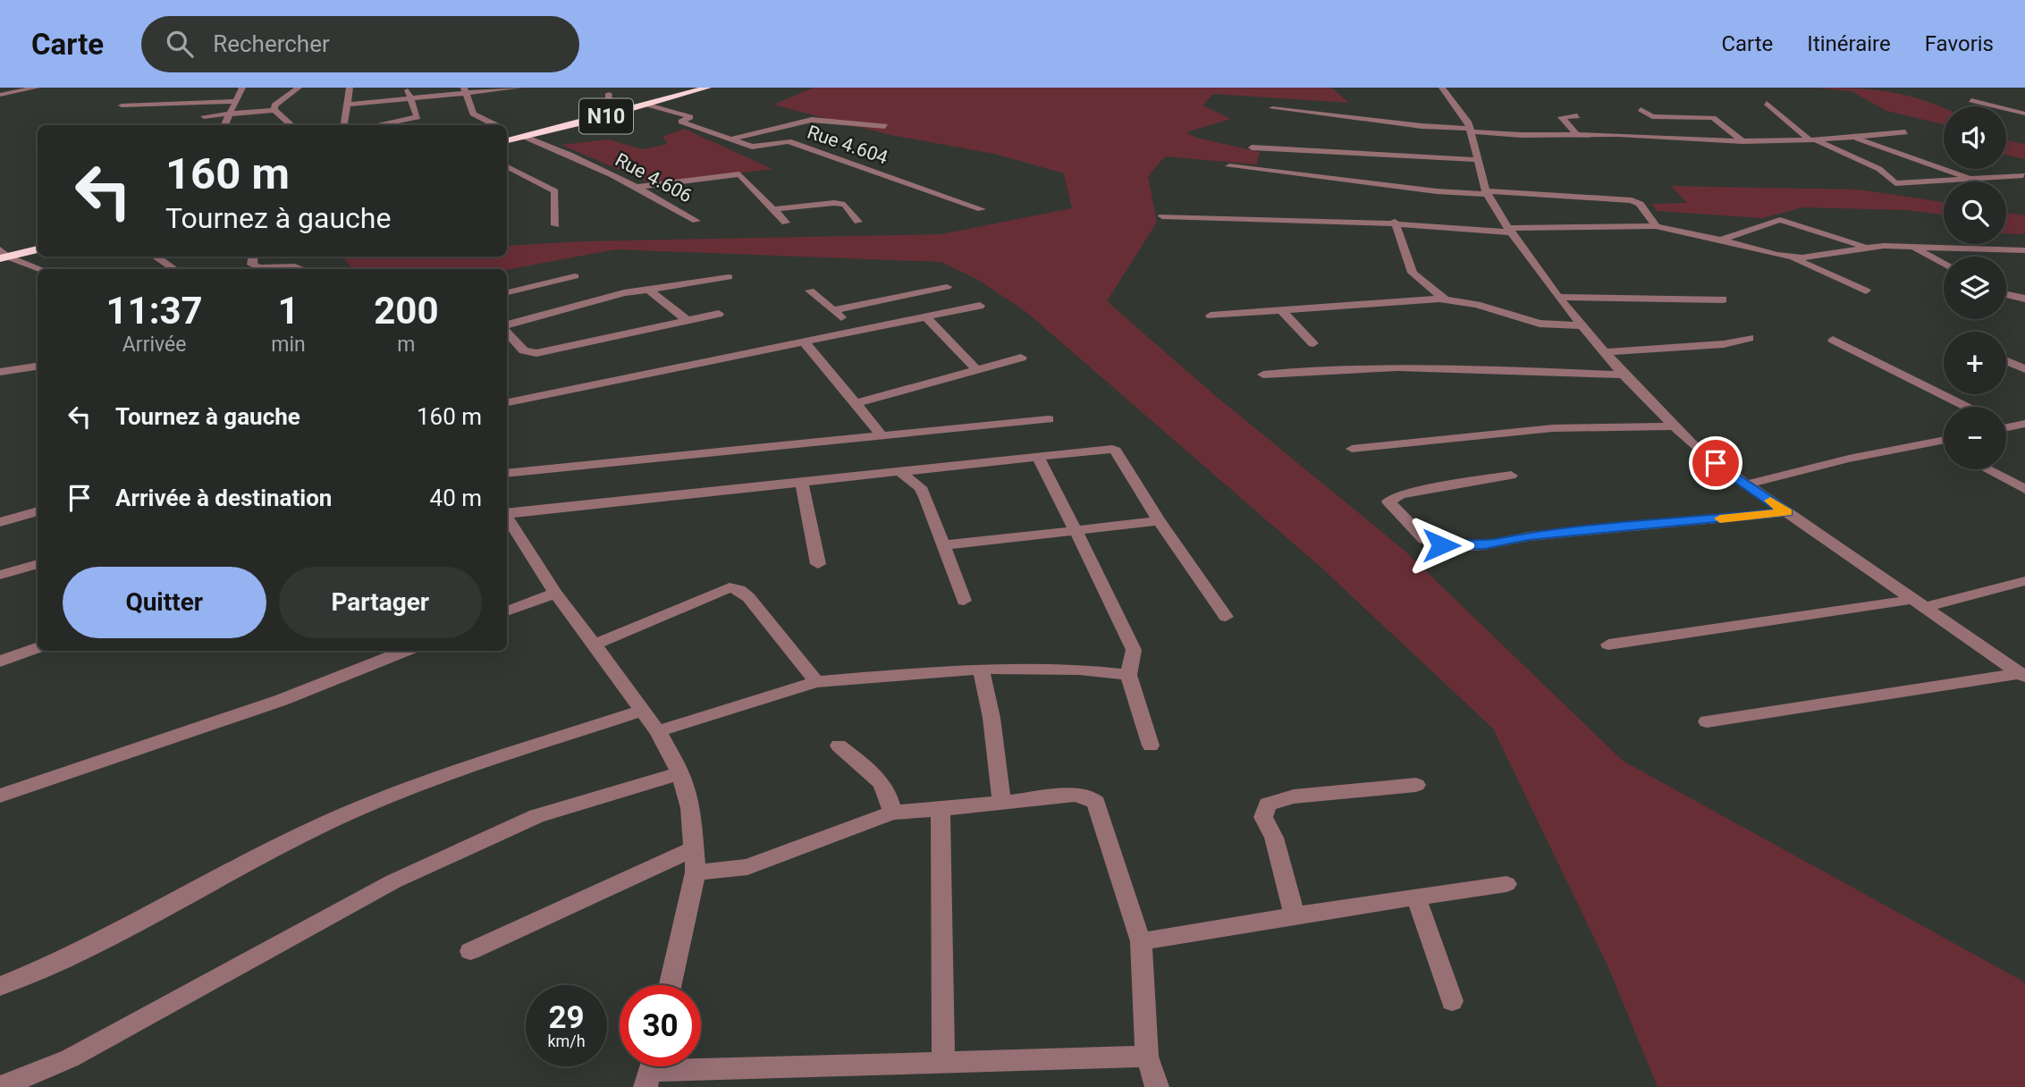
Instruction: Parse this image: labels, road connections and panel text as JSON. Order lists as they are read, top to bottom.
{
  "streets": {
    "highway": ["N10"],
    "street": ["Rue 4.604", "Rue 4.606"]
  },
  "crossings": [
    ["N10", "Rue 4.604"],
    ["N10", "Rue 4.606"]
  ],
  "page": {
    "header": "Carte",
    "search": "Rechercher",
    "nav": ["Carte", "Itinéraire", "Favoris"],
    "map_buttons": ["+", "−"],
    "turn": ["160 m", "Tournez à gauche"],
    "eta": [
      "11:37",
      "Arrivée",
      "1",
      "min",
      "200",
      "m"
    ],
    "list": [
      {
        "name": "Tournez à gauche",
        "value": "160 m"
      },
      {
        "name": "Arrivée à destination",
        "value": "40 m"
      }
    ],
    "buttons": ["Quitter", "Partager"],
    "speed": "29 km/h",
    "limit": "30"
  }
}
